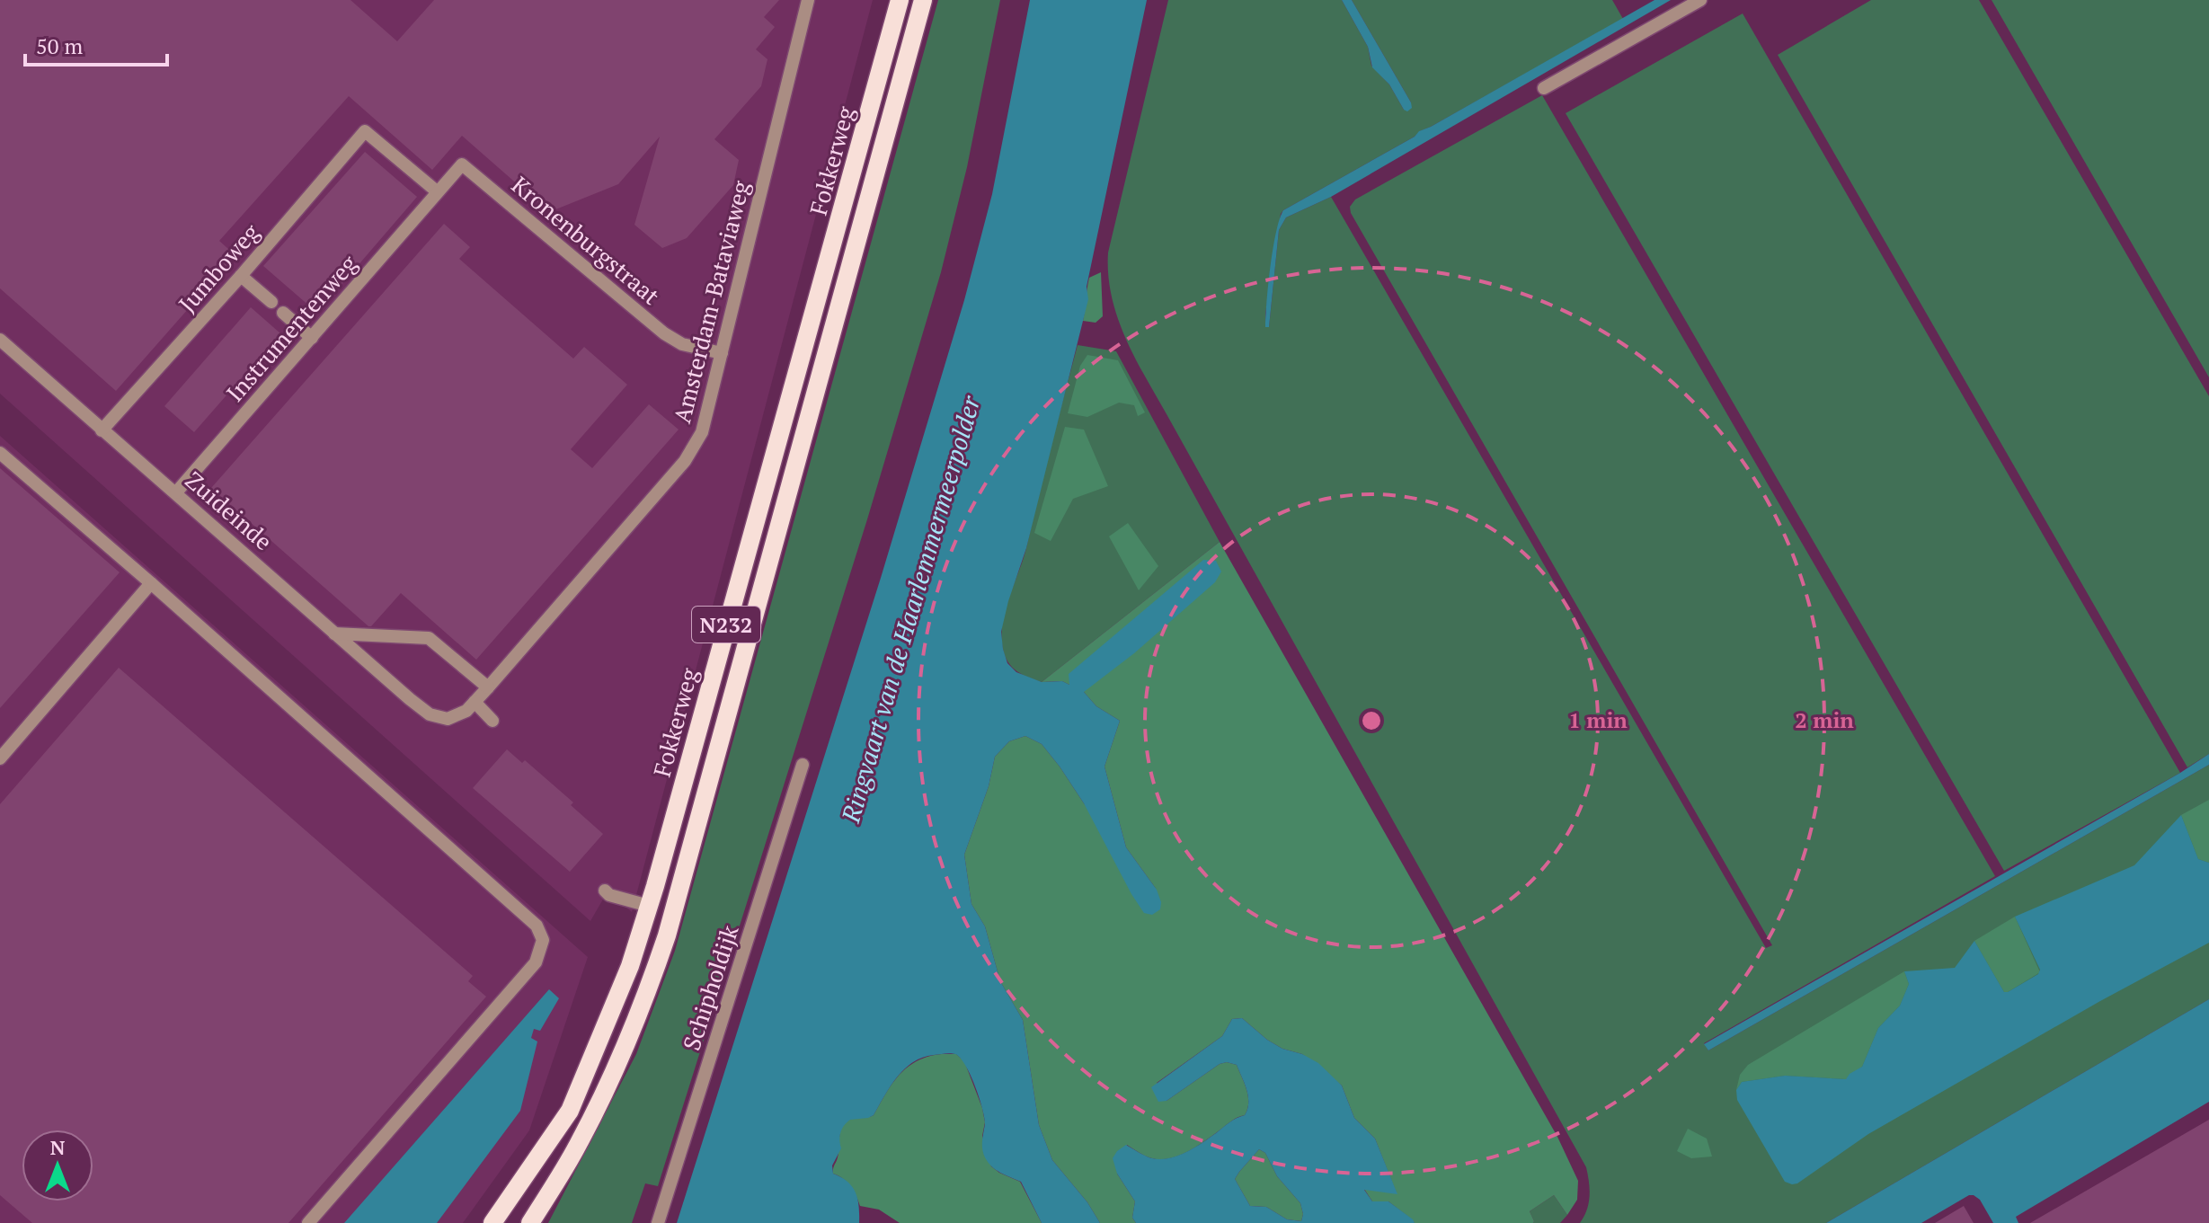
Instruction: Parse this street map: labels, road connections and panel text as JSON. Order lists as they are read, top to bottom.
{
  "streets": {
    "main road": ["Fokkerweg", "N232"],
    "street": [
      "Kronenburgstraat",
      "Jumboweg",
      "Amsterdam-Bataviaweg",
      "Instrumentenweg",
      "Zuideinde",
      "Schipholdijk"
    ]
  },
  "crossings": [
    ["Kronenburgstraat", "Jumboweg"],
    ["Kronenburgstraat", "Amsterdam-Bataviaweg"],
    ["Kronenburgstraat", "Instrumentenweg"],
    ["Jumboweg", "Instrumentenweg"],
    ["Jumboweg", "Zuideinde"],
    ["Amsterdam-Bataviaweg", "Zuideinde"],
    ["Instrumentenweg", "Zuideinde"]
  ],
  "water": ["Ringvaart van de Haarlemmermeerpolder"],
  "scale_bar": "50 m",
  "north": "top",
  "rings": ["1 min", "2 min"]
}
